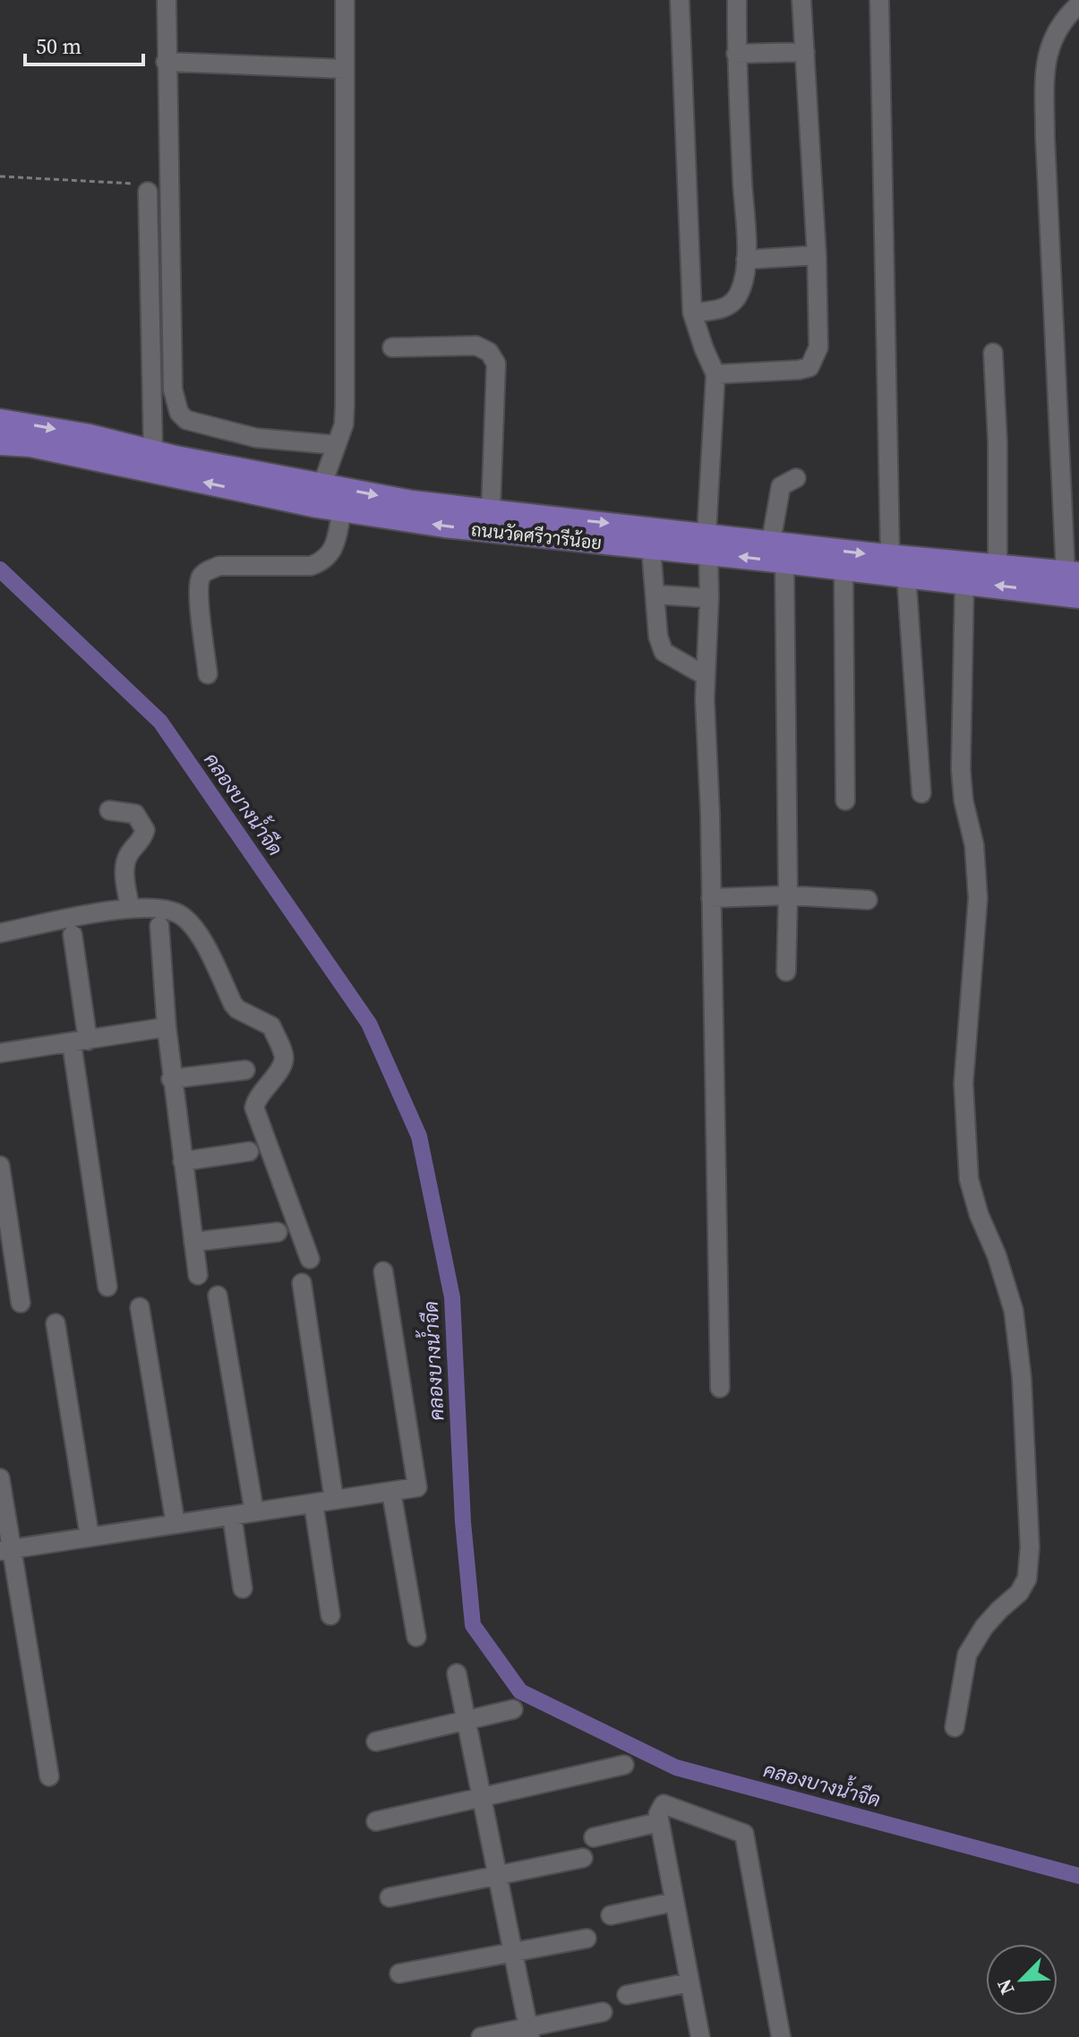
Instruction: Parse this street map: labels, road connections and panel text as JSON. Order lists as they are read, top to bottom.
{
  "streets": {
    "main road": ["ถนนวัดศรีวารีน้อย"]
  },
  "water": ["คลองบางน้ำจืด"],
  "scale_bar": "50 m",
  "north": "bottom left"
}
